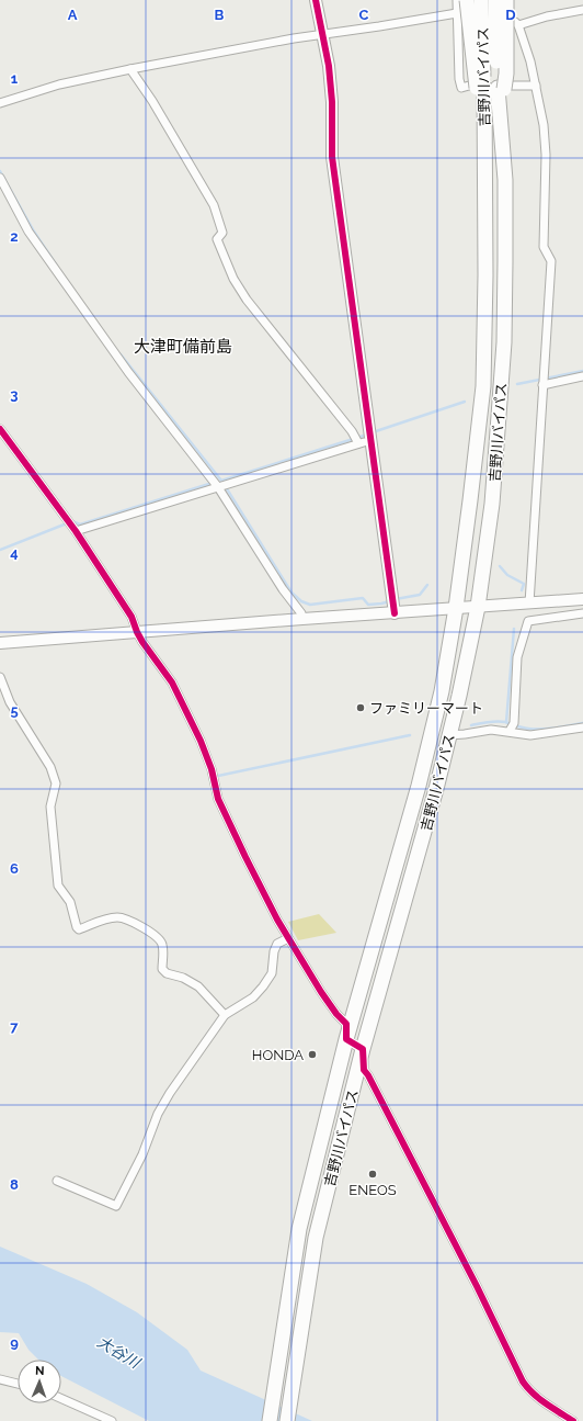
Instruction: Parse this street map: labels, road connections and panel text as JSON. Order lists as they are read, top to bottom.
{
  "streets": {
    "highway": ["吉野川バイパス"]
  },
  "districts": ["大津町備前島"],
  "water": ["大谷川"],
  "places": ["ファミリーマート", "HONDA", "ENEOS"],
  "north": "top",
  "grid": {
    "columns": [
      "A",
      "B",
      "C",
      "D"
    ],
    "rows": [
      "1",
      "2",
      "3",
      "4",
      "5",
      "6",
      "7",
      "8",
      "9"
    ]
  }
}
